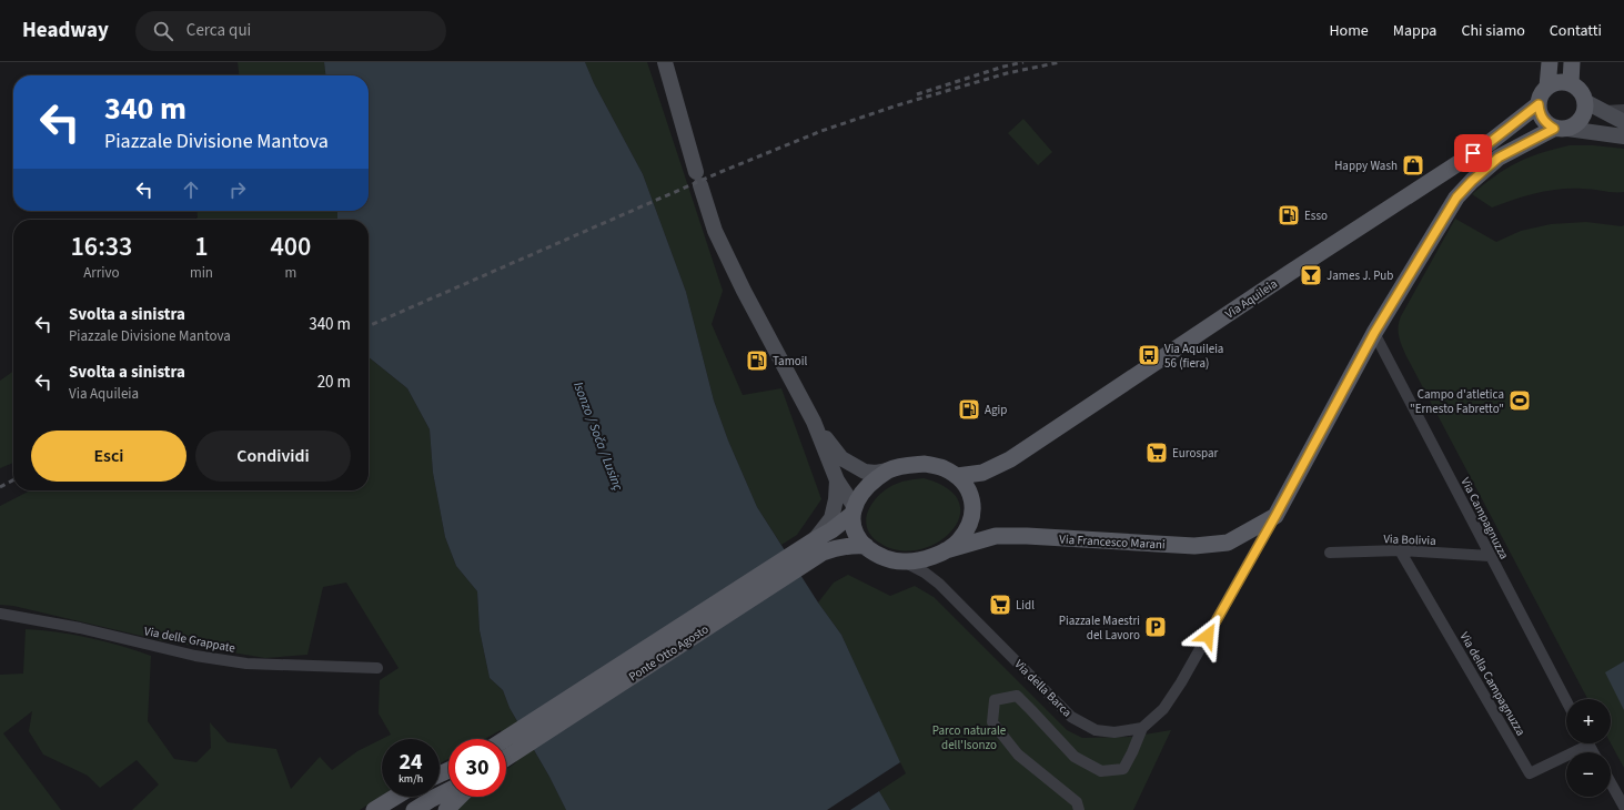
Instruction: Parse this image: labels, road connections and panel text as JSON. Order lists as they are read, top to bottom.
{
  "streets": {
    "main road": ["Via Aquileia", "Via Francesco Marani", "Ponte Otto Agosto"],
    "street": [
      "Via Campagnuzza",
      "Via Bolivia",
      "Via delle Grappate",
      "Via della Campagnuzza",
      "Via della Barca"
    ]
  },
  "crossings": [
    ["Via Aquileia", "Via Francesco Marani"],
    ["Via Aquileia", "Via della Barca"],
    ["Via Campagnuzza", "Via Bolivia"],
    ["Via Bolivia", "Via della Campagnuzza"],
    ["Via Francesco Marani", "Via della Barca"]
  ],
  "water": ["Isonzo / Soča / Lusinç"],
  "parks": ["Parco naturale dell'Isonzo"],
  "places": {
    "shop": ["Happy Wash"],
    "fuel station": ["Esso", "Tamoil", "Agip"],
    "bar": ["James J. Pub"],
    "bus stop": ["Via Aquileia 56 (fiera)"],
    "sports": ["Campo d'atletica \"Ernesto Fabretto\""],
    "supermarket": ["Eurospar", "Lidl"],
    "parking": ["Piazzale Maestri del Lavoro"]
  },
  "page": {
    "header": "Headway",
    "search": "Cerca qui",
    "nav": [
      "Home",
      "Mappa",
      "Chi siamo",
      "Contatti"
    ],
    "turn": ["340 m", "Piazzale Divisione Mantova"],
    "eta": [
      "16:33",
      "Arrivo",
      "1",
      "min",
      "400",
      "m"
    ],
    "list": [
      {
        "name": "Svolta a sinistra",
        "note": "Piazzale Divisione Mantova",
        "value": "340 m"
      },
      {
        "name": "Svolta a sinistra",
        "note": "Via Aquileia",
        "value": "20 m"
      }
    ],
    "buttons": ["Esci", "Condividi"],
    "map_buttons": ["+", "−"],
    "speed": "24 km/h",
    "limit": "30"
  }
}
